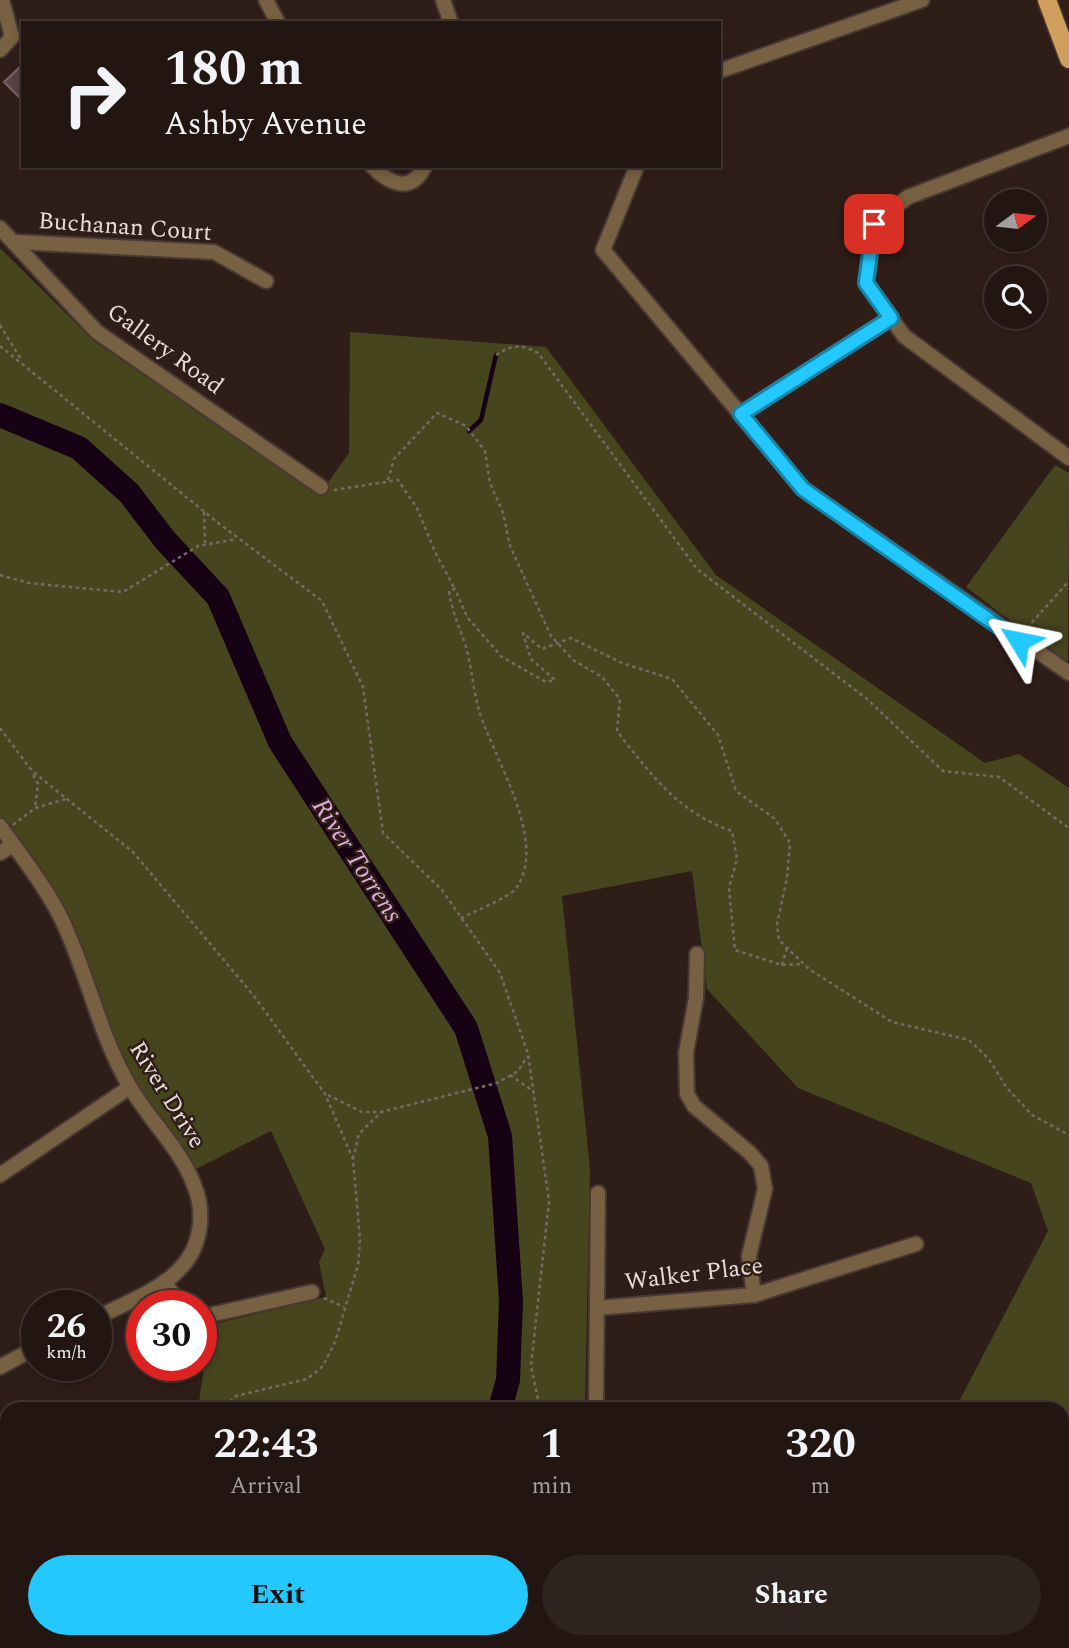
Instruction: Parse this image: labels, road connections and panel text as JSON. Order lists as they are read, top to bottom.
{
  "streets": {
    "street": [
      "Buchanan Court",
      "Gallery Road",
      "River Drive",
      "Walker Place"
    ]
  },
  "crossings": [
    ["Buchanan Court", "Gallery Road"]
  ],
  "water": ["River Torrens"],
  "north": "right",
  "page": {
    "turn": ["180 m", "Ashby Avenue"],
    "speed": "26 km/h",
    "limit": "30",
    "eta": [
      "22:43",
      "Arrival",
      "1",
      "min",
      "320",
      "m"
    ],
    "buttons": ["Exit", "Share"]
  }
}
